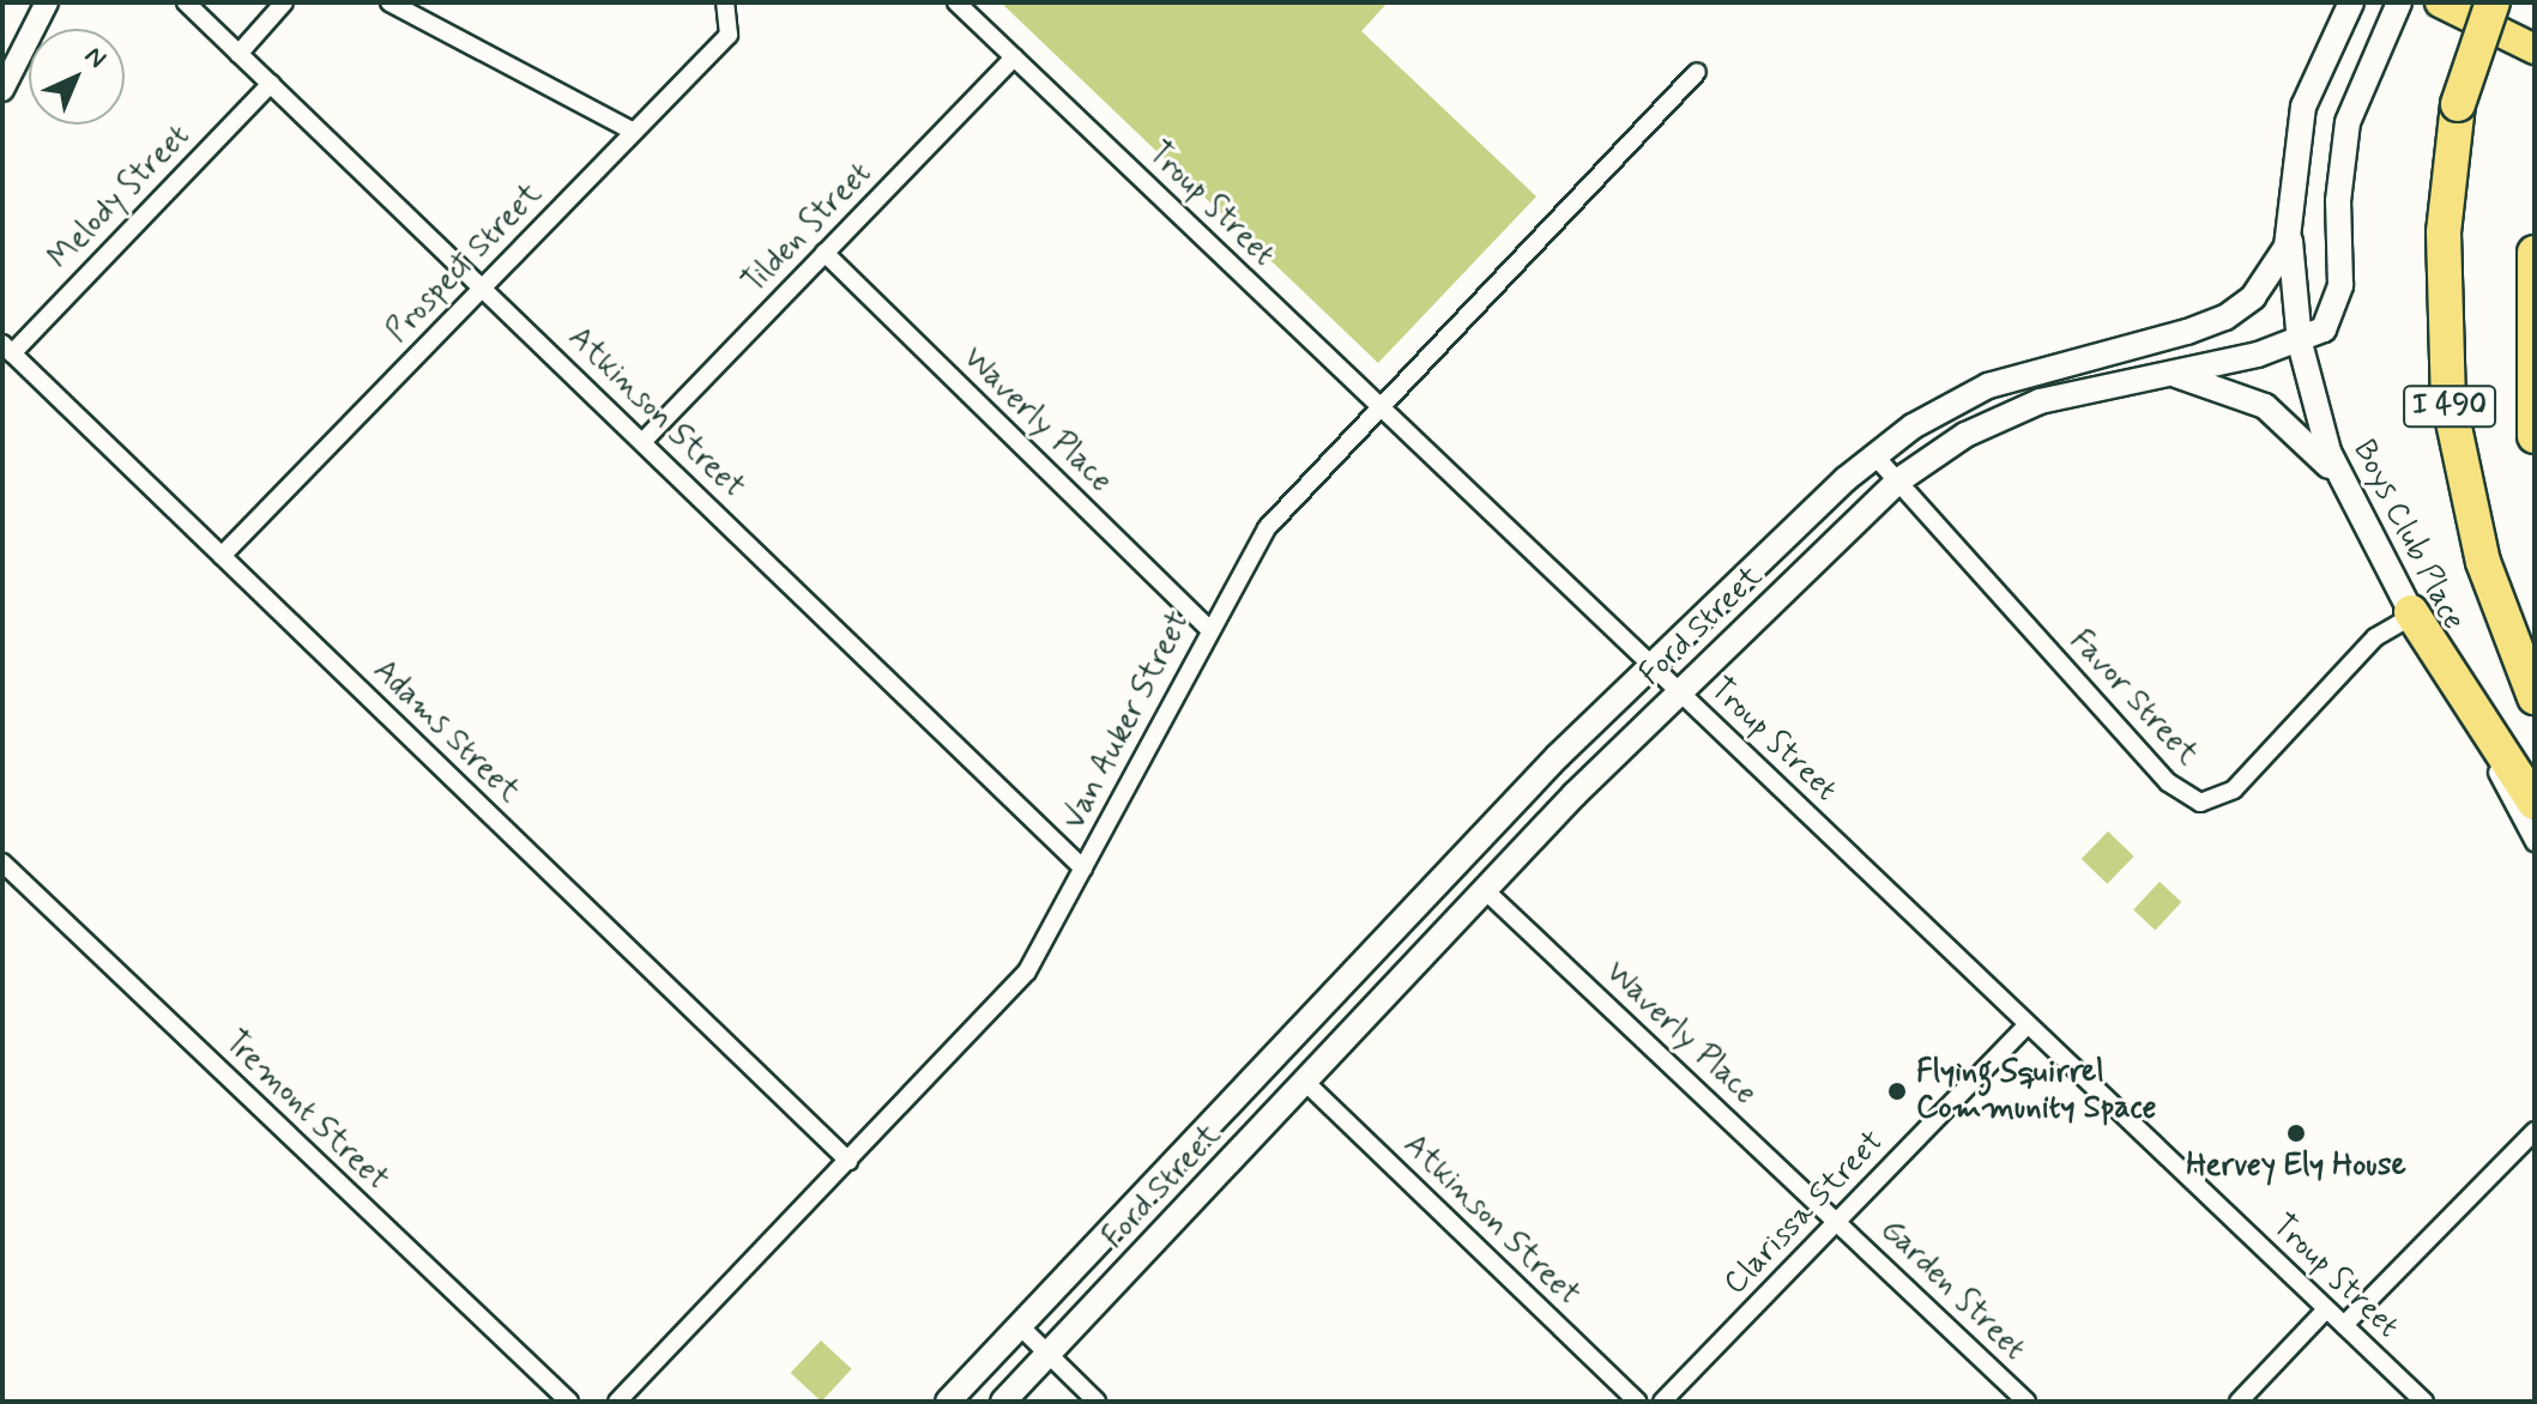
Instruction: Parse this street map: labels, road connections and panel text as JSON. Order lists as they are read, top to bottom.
{
  "streets": {
    "highway": ["I 490"],
    "main road": ["Boys Club Place", "Ford Street"],
    "street": [
      "Melody Street",
      "Troup Street",
      "Tilden Street",
      "Prospect Street",
      "Atkinson Street",
      "Waverly Place",
      "Favor Street",
      "Van Auker Street",
      "Adams Street",
      "Tremont Street",
      "Clarissa Street",
      "Garden Street"
    ]
  },
  "crossings": [
    ["Melody Street", "Atkinson Street"],
    ["Melody Street", "Adams Street"],
    ["Troup Street", "Tilden Street"],
    ["Troup Street", "Ford Street"],
    ["Troup Street", "Van Auker Street"],
    ["Troup Street", "Clarissa Street"],
    ["Tilden Street", "Atkinson Street"],
    ["Tilden Street", "Waverly Place"],
    ["Prospect Street", "Atkinson Street"],
    ["Prospect Street", "Adams Street"],
    ["Atkinson Street", "Ford Street"],
    ["Atkinson Street", "Van Auker Street"],
    ["Waverly Place", "Ford Street"],
    ["Waverly Place", "Van Auker Street"],
    ["Waverly Place", "Clarissa Street"],
    ["Waverly Place", "Garden Street"],
    ["Boys Club Place", "Ford Street"],
    ["Boys Club Place", "Favor Street"],
    ["Ford Street", "Favor Street"],
    ["Van Auker Street", "Adams Street"],
    ["Clarissa Street", "Garden Street"]
  ],
  "places": ["Flying Squirrel Community Space", "Hervey Ely House"],
  "north": "top right"
}
